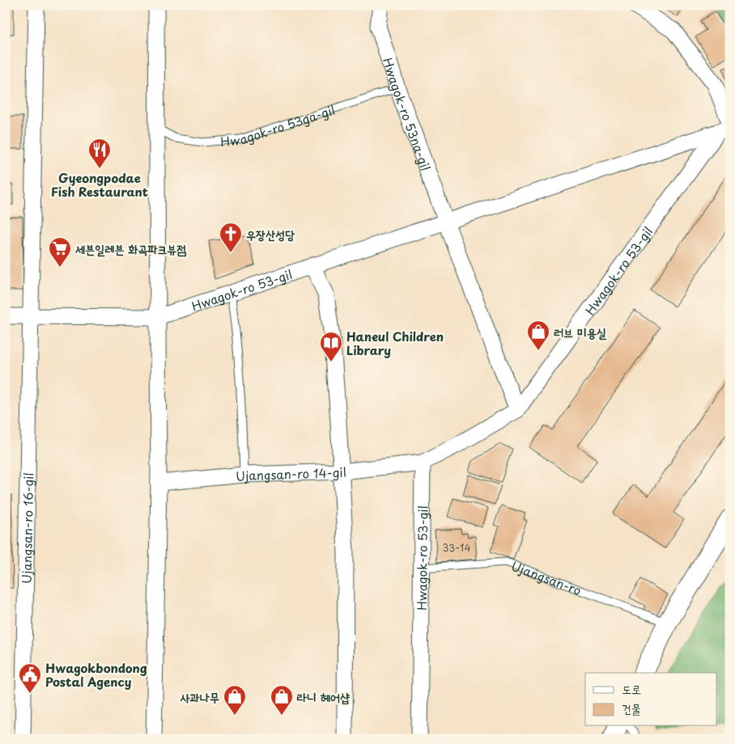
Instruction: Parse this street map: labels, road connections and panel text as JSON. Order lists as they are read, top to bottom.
{
  "streets": {
    "street": [
      "Hwagok-ro 53na-gil",
      "Hwagok-ro 53-gil",
      "Ujangsan-ro 14-gil",
      "Ujangsan-ro 16-gil"
    ],
    "lane": ["Hwagok-ro 53ga-gil", "Ujangsan-ro"]
  },
  "crossings": [
    ["Hwagok-ro 53na-gil", "Hwagok-ro 53ga-gil"],
    ["Hwagok-ro 53na-gil", "Hwagok-ro 53-gil"],
    ["Hwagok-ro 53-gil", "Ujangsan-ro 14-gil"],
    ["Hwagok-ro 53-gil", "Ujangsan-ro 16-gil"],
    ["Hwagok-ro 53-gil", "Ujangsan-ro"]
  ],
  "places": {
    "restaurant": ["Gyeongpodae Fish Restaurant"],
    "church": ["우장산성당"],
    "supermarket": ["세븐일레븐 화곡파크뷰점"],
    "shop": ["러브 미용실", "사과나무", "라니 헤어샵"],
    "library": ["Haneul Children Library"],
    "public building": ["Hwagokbondong Postal Agency"]
  },
  "house_numbers": ["33-14"],
  "legend": ["도로", "건물"]
}
